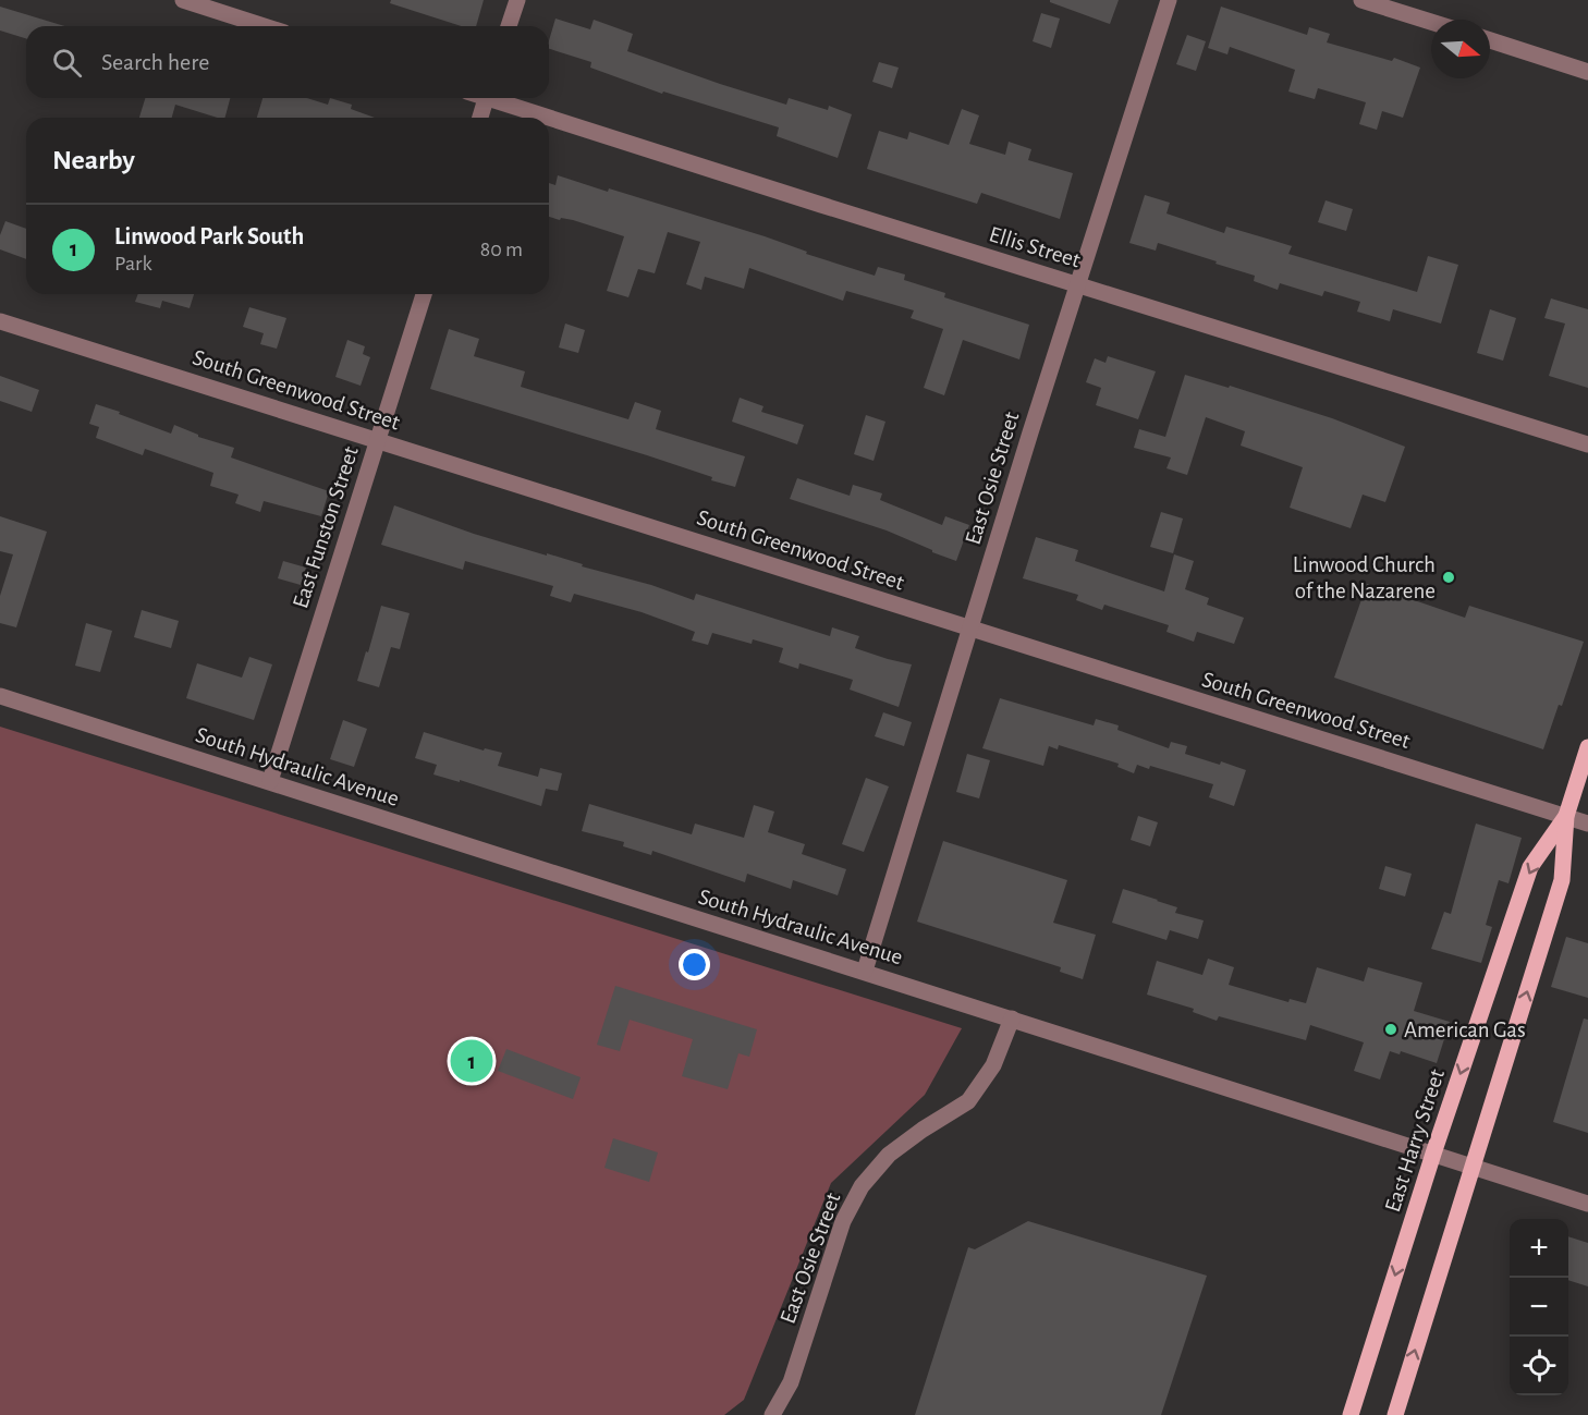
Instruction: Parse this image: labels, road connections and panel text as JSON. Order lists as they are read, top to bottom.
{
  "streets": {
    "main road": ["East Harry Street"],
    "street": [
      "Ellis Street",
      "South Greenwood Street",
      "East Osie Street",
      "East Funston Street",
      "South Hydraulic Avenue"
    ]
  },
  "crossings": [
    ["Ellis Street", "East Osie Street"],
    ["South Greenwood Street", "East Osie Street"],
    ["South Greenwood Street", "East Funston Street"],
    ["South Greenwood Street", "East Harry Street"],
    ["East Osie Street", "South Hydraulic Avenue"],
    ["East Funston Street", "South Hydraulic Avenue"],
    ["South Hydraulic Avenue", "East Harry Street"]
  ],
  "places": ["Linwood Church of the Nazarene", "American Gas"],
  "north": "right",
  "page": {
    "search": "Search here",
    "heading": "Nearby",
    "list": [
      {
        "mark": "1",
        "name": "Linwood Park South",
        "note": "Park",
        "value": "80 m"
      }
    ],
    "pins": "1",
    "map_buttons": ["+", "−"]
  }
}
